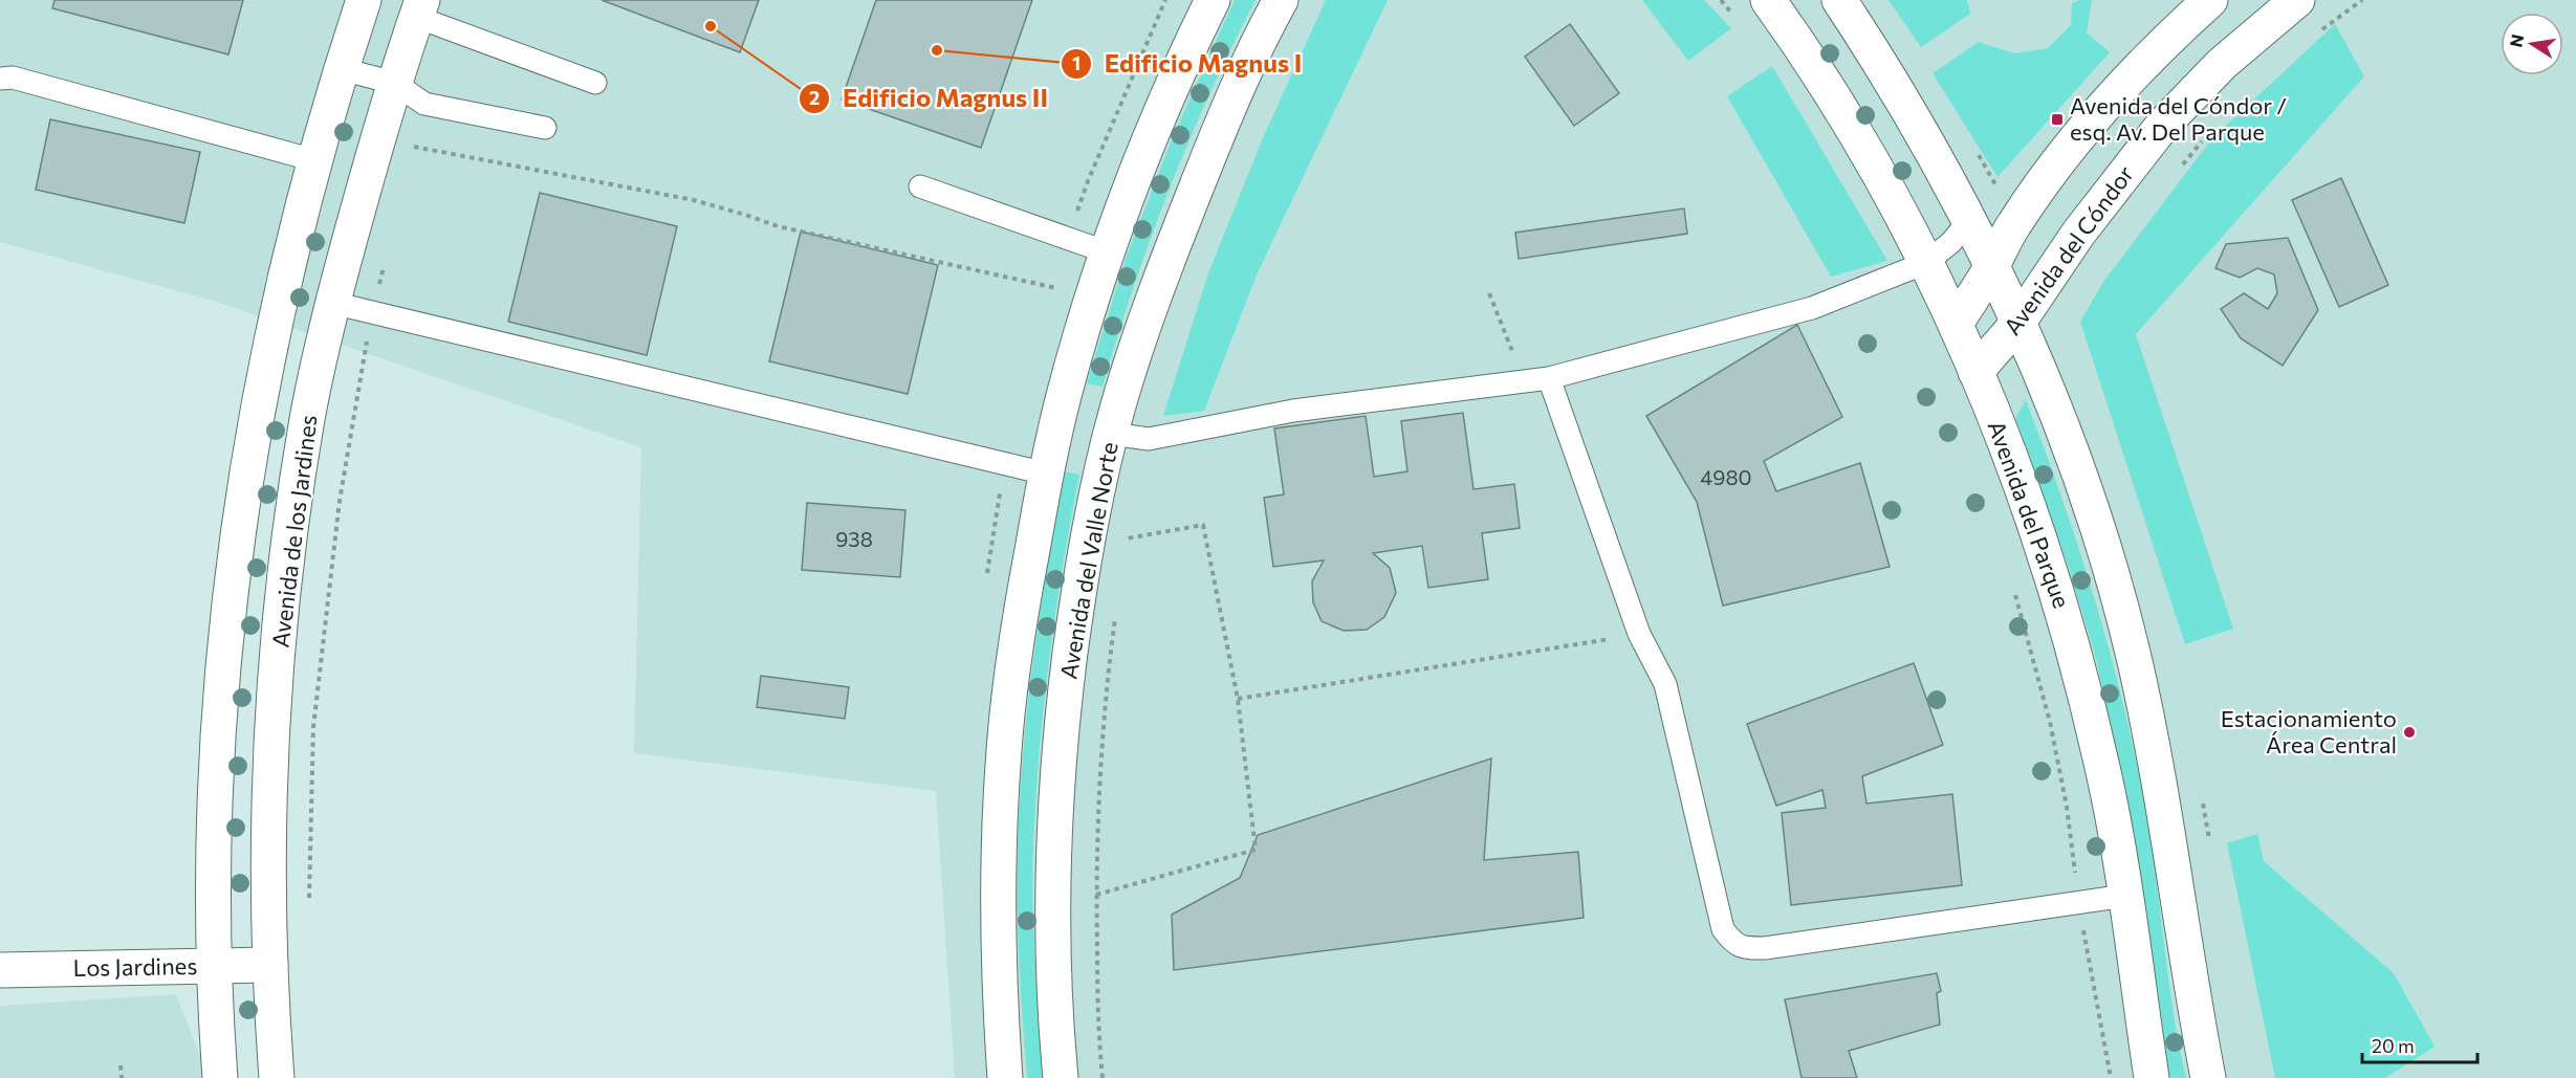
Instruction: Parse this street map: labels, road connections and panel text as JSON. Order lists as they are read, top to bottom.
{
  "streets": {
    "street": [
      "Avenida del Cóndor",
      "Avenida del Parque",
      "Avenida de los Jardines",
      "Avenida del Valle Norte",
      "Los Jardines"
    ]
  },
  "crossings": [
    ["Avenida del Cóndor", "Avenida del Parque"],
    ["Avenida de los Jardines", "Los Jardines"]
  ],
  "places": {
    "other": ["Edificio Magnus II", "Edificio Magnus I", "Estacionamiento Área Central"],
    "transit": ["Avenida del Cóndor / esq. Av. Del Parque"]
  },
  "house_numbers": ["4980", "938"],
  "scale_bar": "20 m",
  "north": "left"
}
